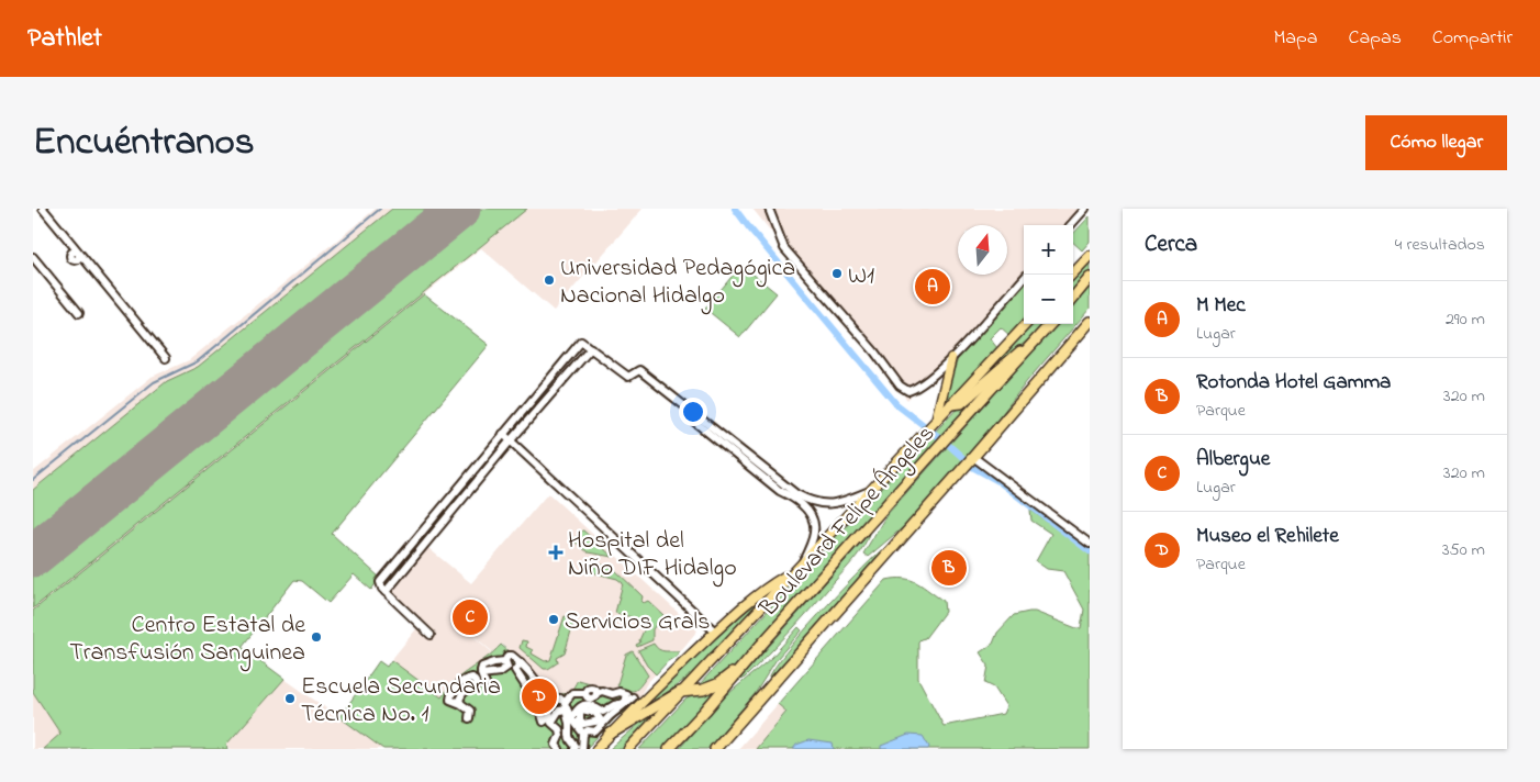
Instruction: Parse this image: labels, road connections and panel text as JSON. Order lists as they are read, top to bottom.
{
  "streets": {
    "highway": ["Boulevard Felipe Ángeles"]
  },
  "places": {
    "other": [
      "W1",
      "Universidad Pedagógica Nacional Hidalgo",
      "Servicios Grals",
      "Centro Estatal de Transfusión Sanguinea",
      "Escuela Secundaria Técnica No. 1"
    ],
    "health": ["Hospital del Niño DIF Hidalgo"]
  },
  "north": "top",
  "page": {
    "header": "Pathlet",
    "nav": ["Mapa", "Capas", "Compartir"],
    "title": "Encuéntranos",
    "buttons": "Cómo llegar",
    "heading": ["Cerca", "4 resultados"],
    "map_buttons": ["+", "−"],
    "pins": [
      "A",
      "B",
      "C",
      "D"
    ],
    "list": [
      {
        "mark": "A",
        "name": "M Mec",
        "note": "Lugar",
        "value": "290 m"
      },
      {
        "mark": "B",
        "name": "Rotonda Hotel Gamma",
        "note": "Parque",
        "value": "320 m"
      },
      {
        "mark": "C",
        "name": "Albergue",
        "note": "Lugar",
        "value": "320 m"
      },
      {
        "mark": "D",
        "name": "Museo el Rehilete",
        "note": "Parque",
        "value": "350 m"
      }
    ]
  }
}
